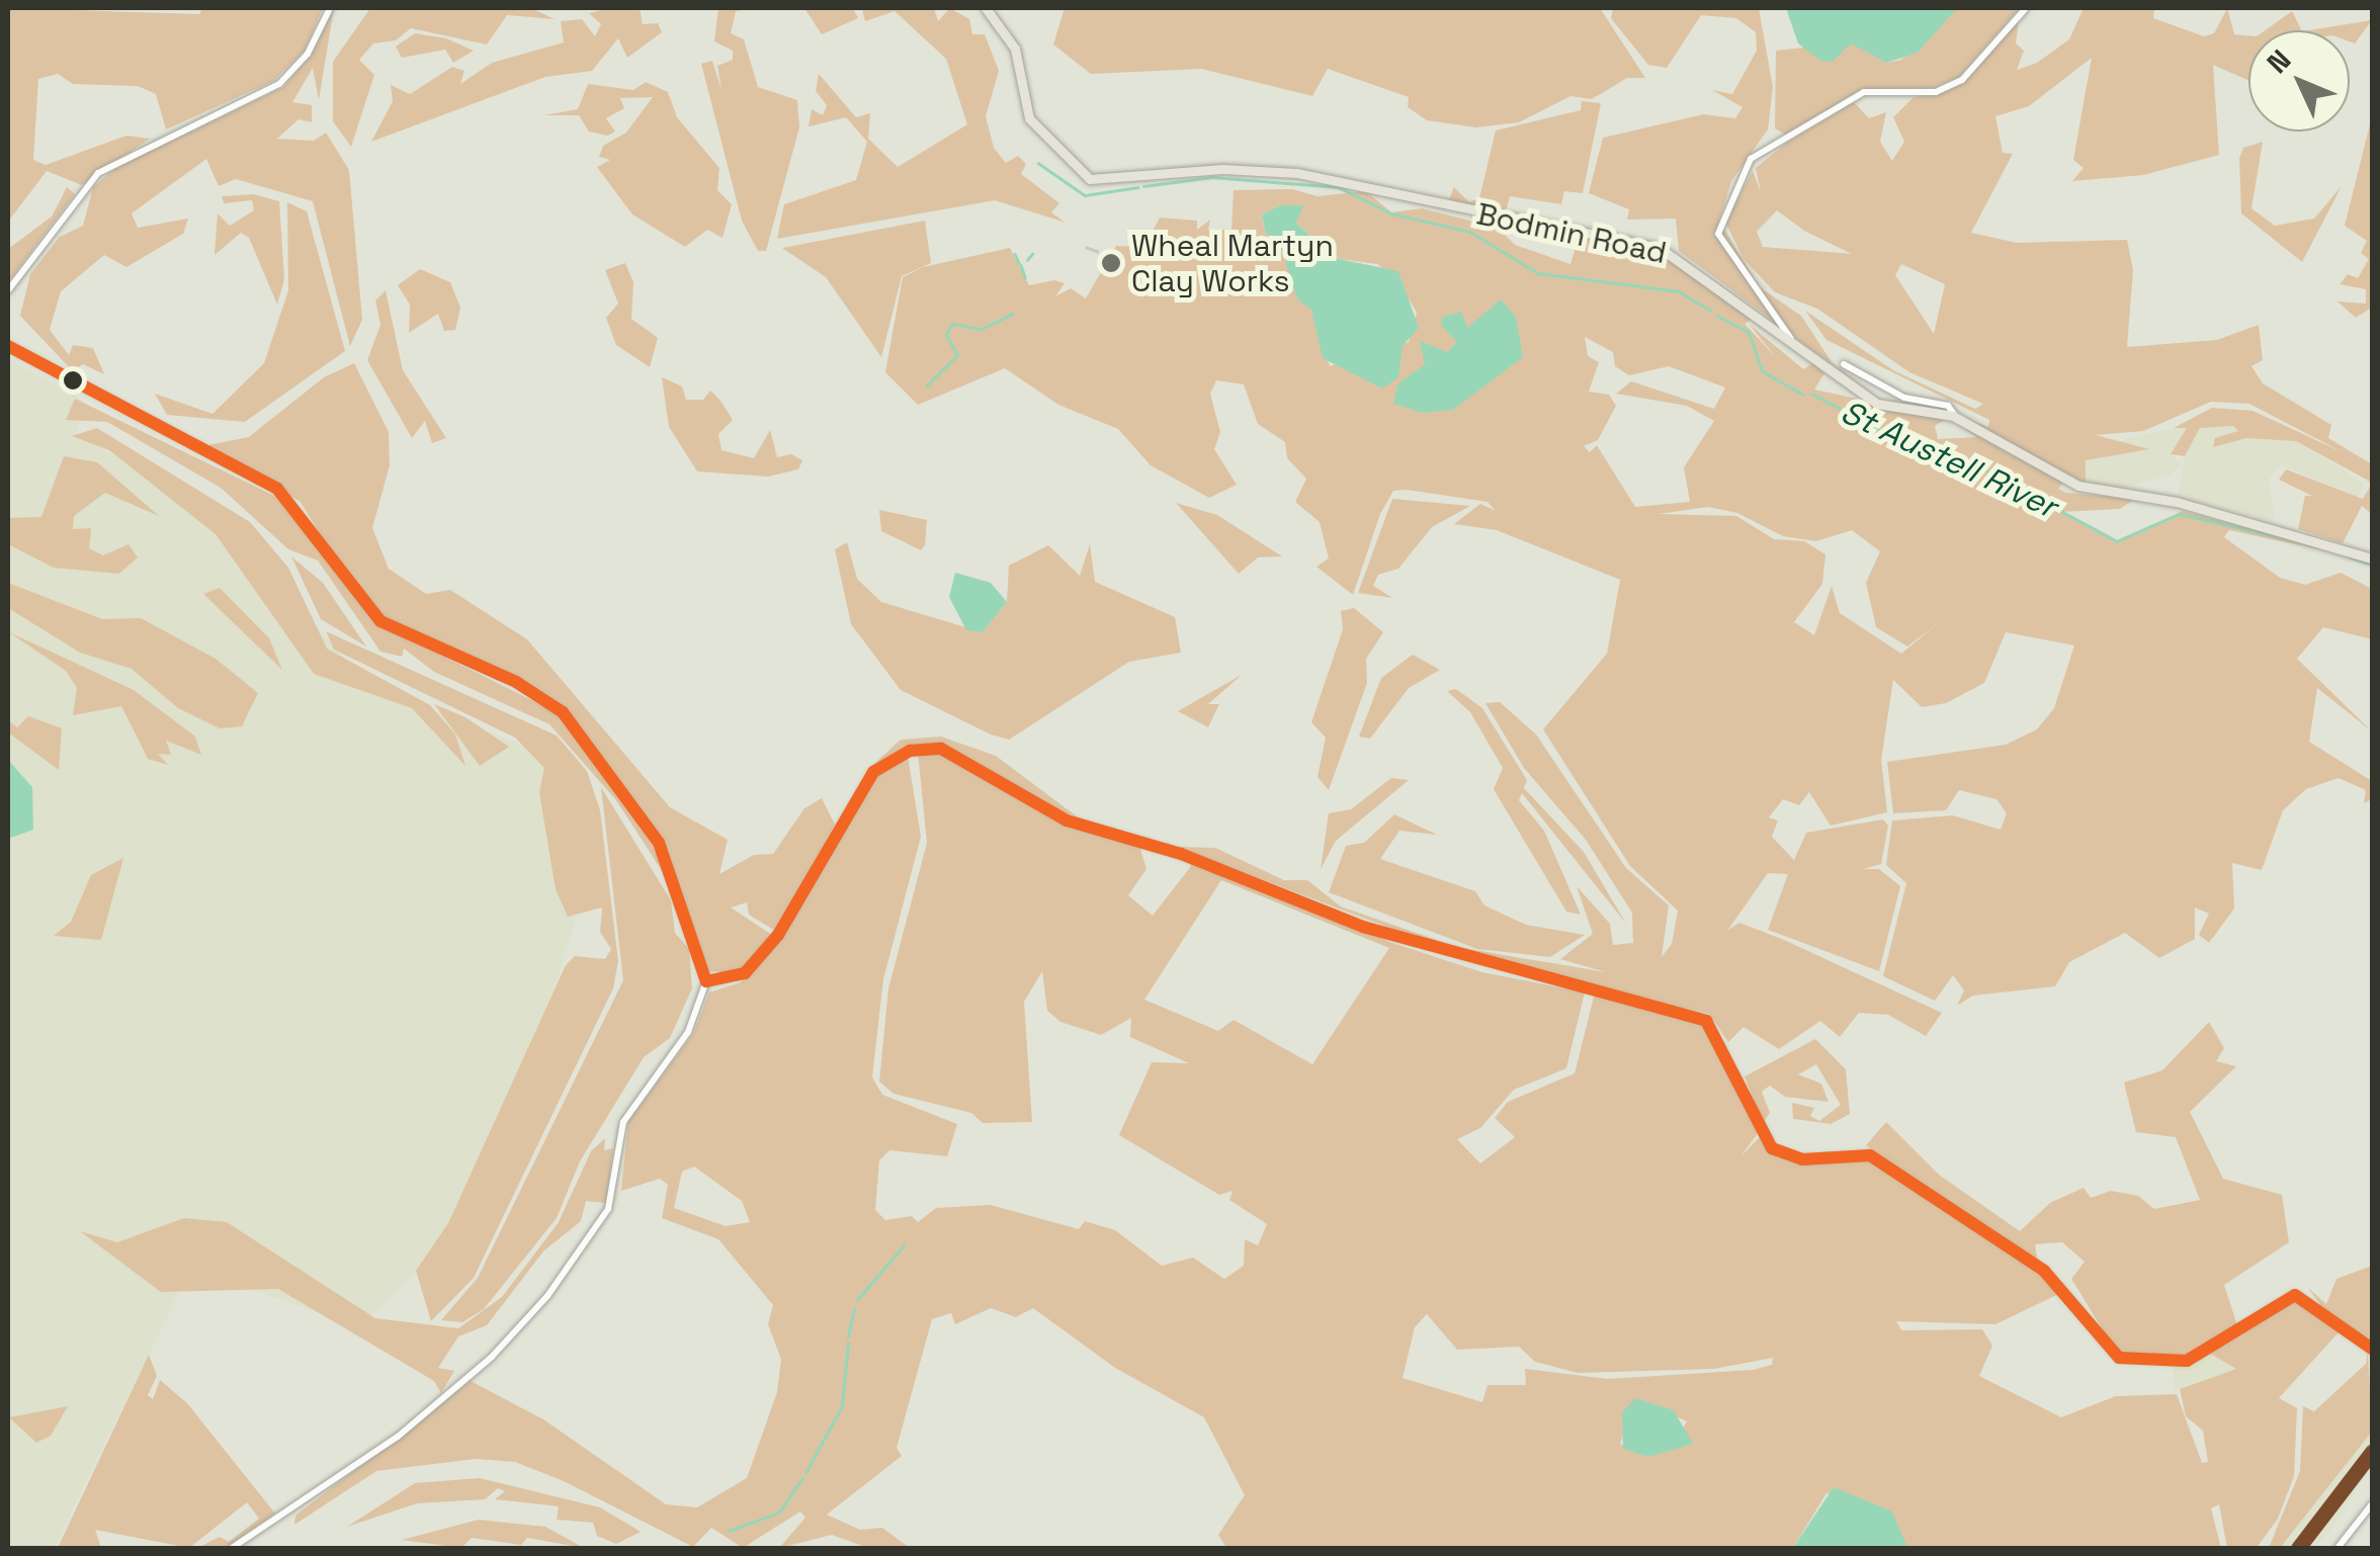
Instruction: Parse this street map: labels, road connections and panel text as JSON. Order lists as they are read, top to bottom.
{
  "streets": {
    "main road": ["Bodmin Road"]
  },
  "water": ["St Austell River"],
  "places": ["Wheal Martyn Clay Works"],
  "north": "top left"
}
